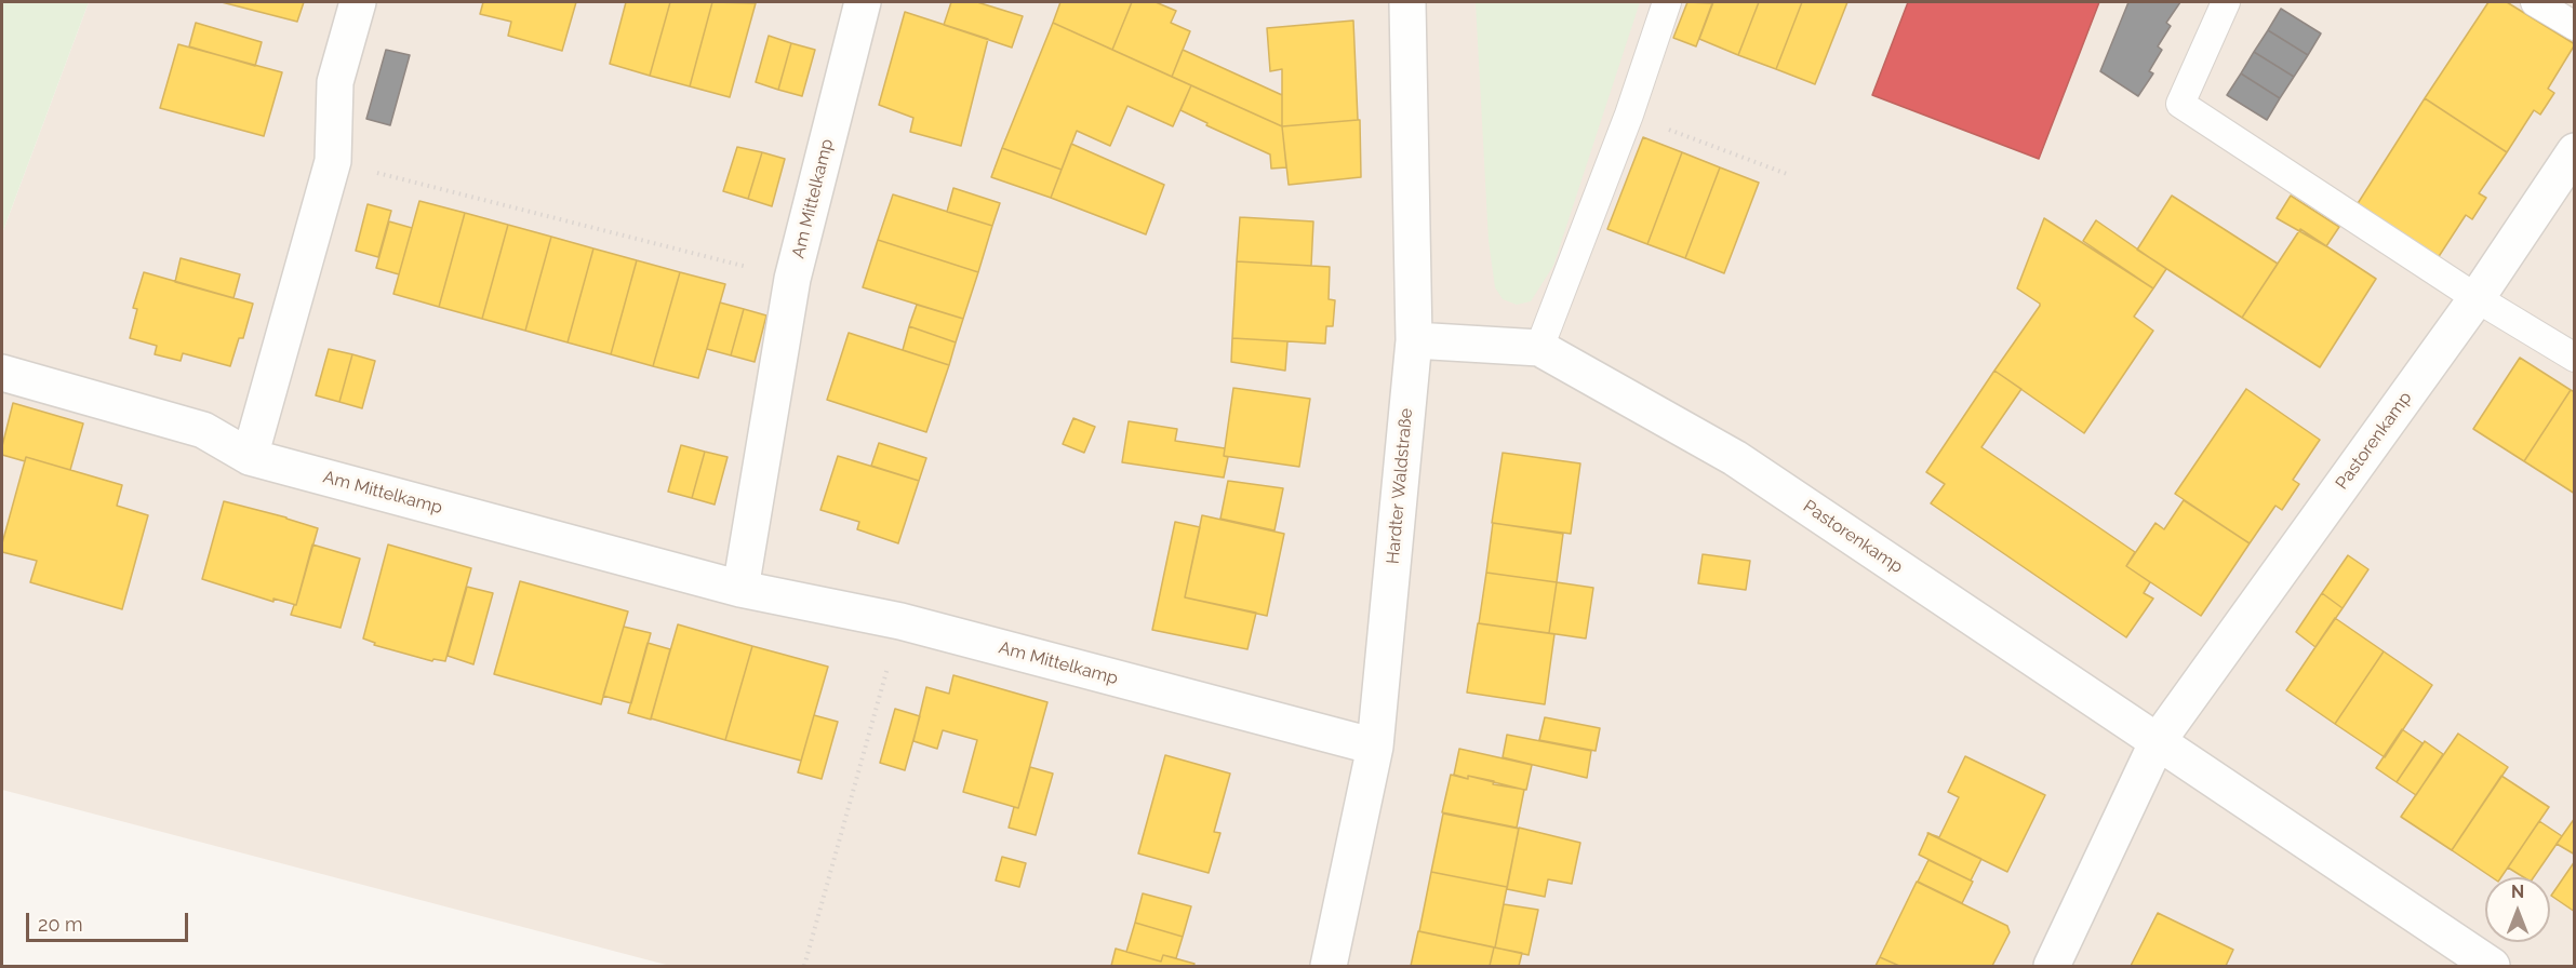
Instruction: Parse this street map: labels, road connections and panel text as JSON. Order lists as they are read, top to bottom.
{
  "streets": {
    "street": ["Am Mittelkamp", "Pastorenkamp", "Hardter Waldstraße"]
  },
  "crossings": [
    ["Am Mittelkamp", "Hardter Waldstraße"],
    ["Pastorenkamp", "Hardter Waldstraße"]
  ],
  "scale_bar": "20 m",
  "north": "top"
}
